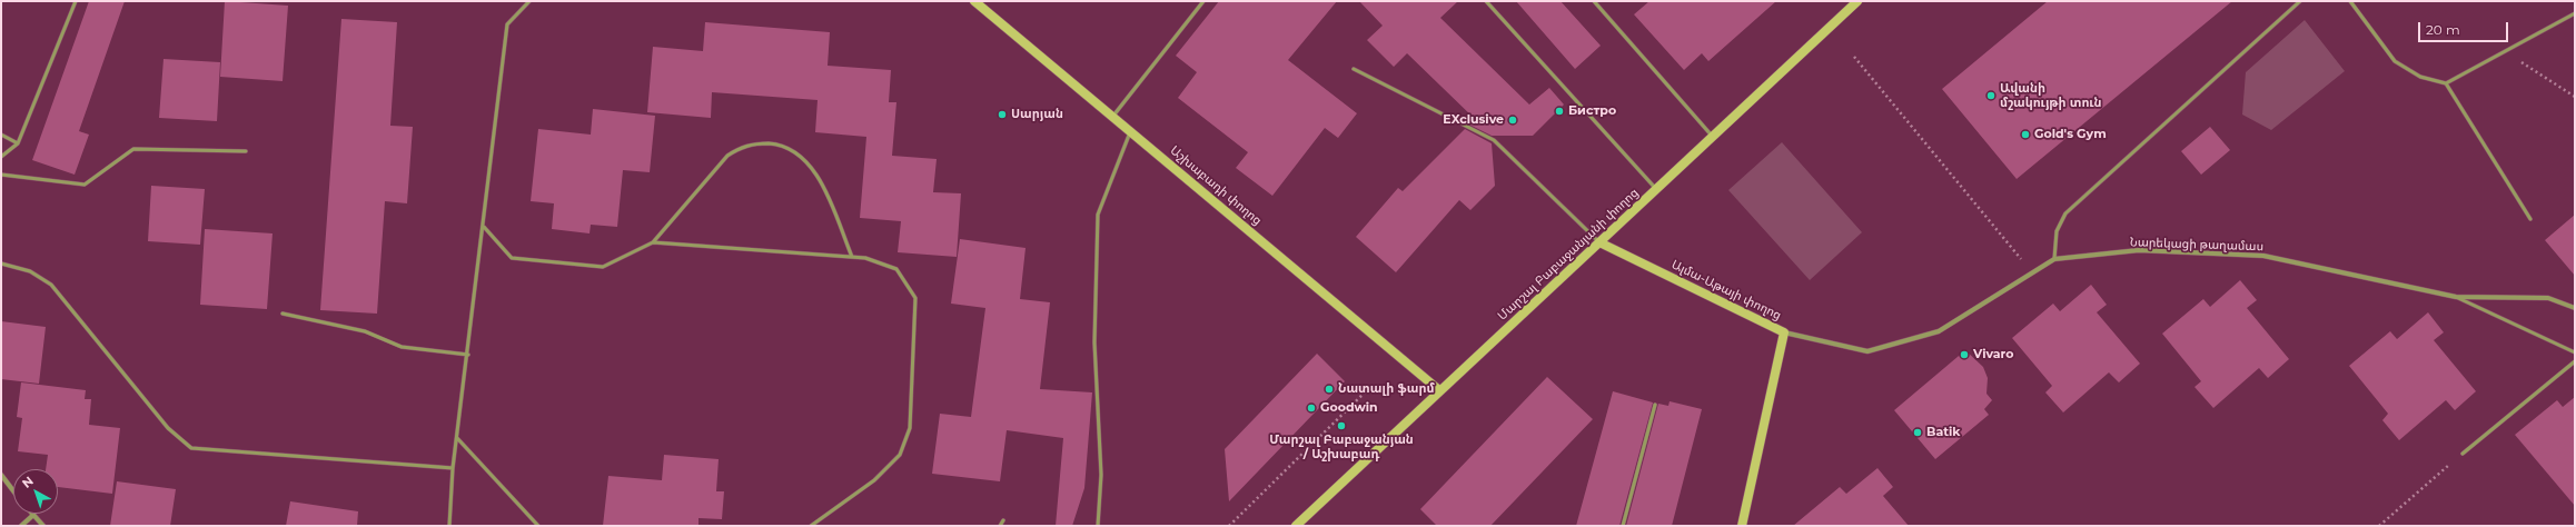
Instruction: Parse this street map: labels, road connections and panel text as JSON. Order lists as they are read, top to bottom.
{
  "streets": {
    "street": [
      "Աշխաբադի փողոց",
      "Նարեկացի թաղամաս",
      "Մարշալ Բաբաջանյանի փողոց",
      "Ալմա-Աթայի փողոց"
    ]
  },
  "crossings": [
    ["Աշխաբադի փողոց", "Մարշալ Բաբաջանյանի փողոց"],
    ["Նարեկացի թաղամաս", "Ալմա-Աթայի փողոց"],
    ["Մարշալ Բաբաջանյանի փողոց", "Ալմա-Աթայի փողոց"]
  ],
  "places": [
    "Ավանի մշակույթի տուն",
    "Бистро",
    "Սարյան",
    "EXclusive",
    "Gold's Gym",
    "Vivaro",
    "Նատալի ֆարմ",
    "Goodwin",
    "Մարշալ Բաբաջանյան / Աշխաբադ",
    "Batik"
  ],
  "scale_bar": "20 m",
  "north": "top left"
}
